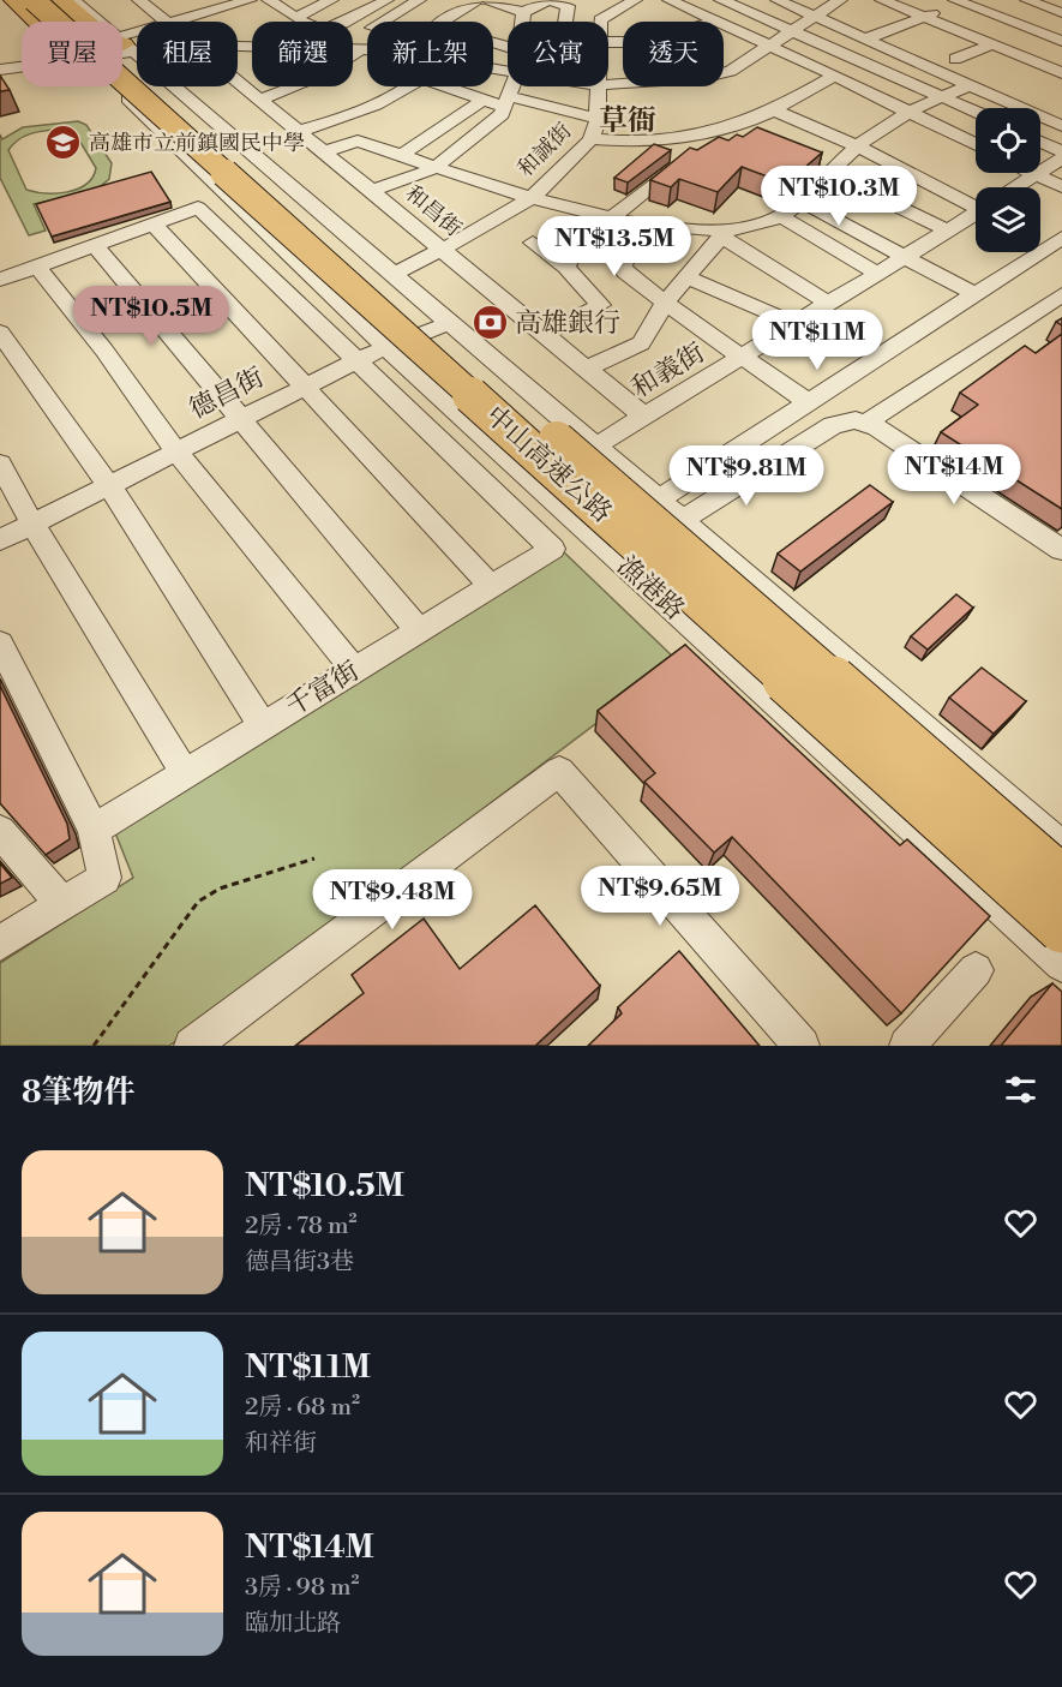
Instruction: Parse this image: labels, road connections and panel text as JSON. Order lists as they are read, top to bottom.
{
  "streets": {
    "highway": ["中山高速公路"],
    "street": [
      "和誠街",
      "和昌街",
      "和義街",
      "德昌街",
      "漁港路",
      "千富街"
    ]
  },
  "crossings": [
    ["和誠街", "和昌街"],
    ["和昌街", "和義街"],
    ["德昌街", "漁港路"],
    ["德昌街", "千富街"]
  ],
  "districts": ["草衙"],
  "places": {
    "school or university": ["高雄市立前鎮國民中學"],
    "bank": ["高雄銀行"]
  },
  "page": {
    "chip": [
      "買屋",
      "租屋",
      "篩選",
      "新上架",
      "公寓",
      "透天"
    ],
    "price": [
      "NT$10.3M",
      "NT$13.5M",
      "NT$10.5M",
      "NT$11M",
      "NT$14M",
      "NT$9.81M",
      "NT$9.65M",
      "NT$9.48M"
    ],
    "heading": "8筆物件",
    "list": [
      {
        "name": "NT$10.5M",
        "note": "2房 · 78 m² · 德昌街3巷"
      },
      {
        "name": "NT$11M",
        "note": "2房 · 68 m² · 和祥街"
      },
      {
        "name": "NT$14M",
        "note": "3房 · 98 m² · 臨加北路"
      }
    ]
  }
}
